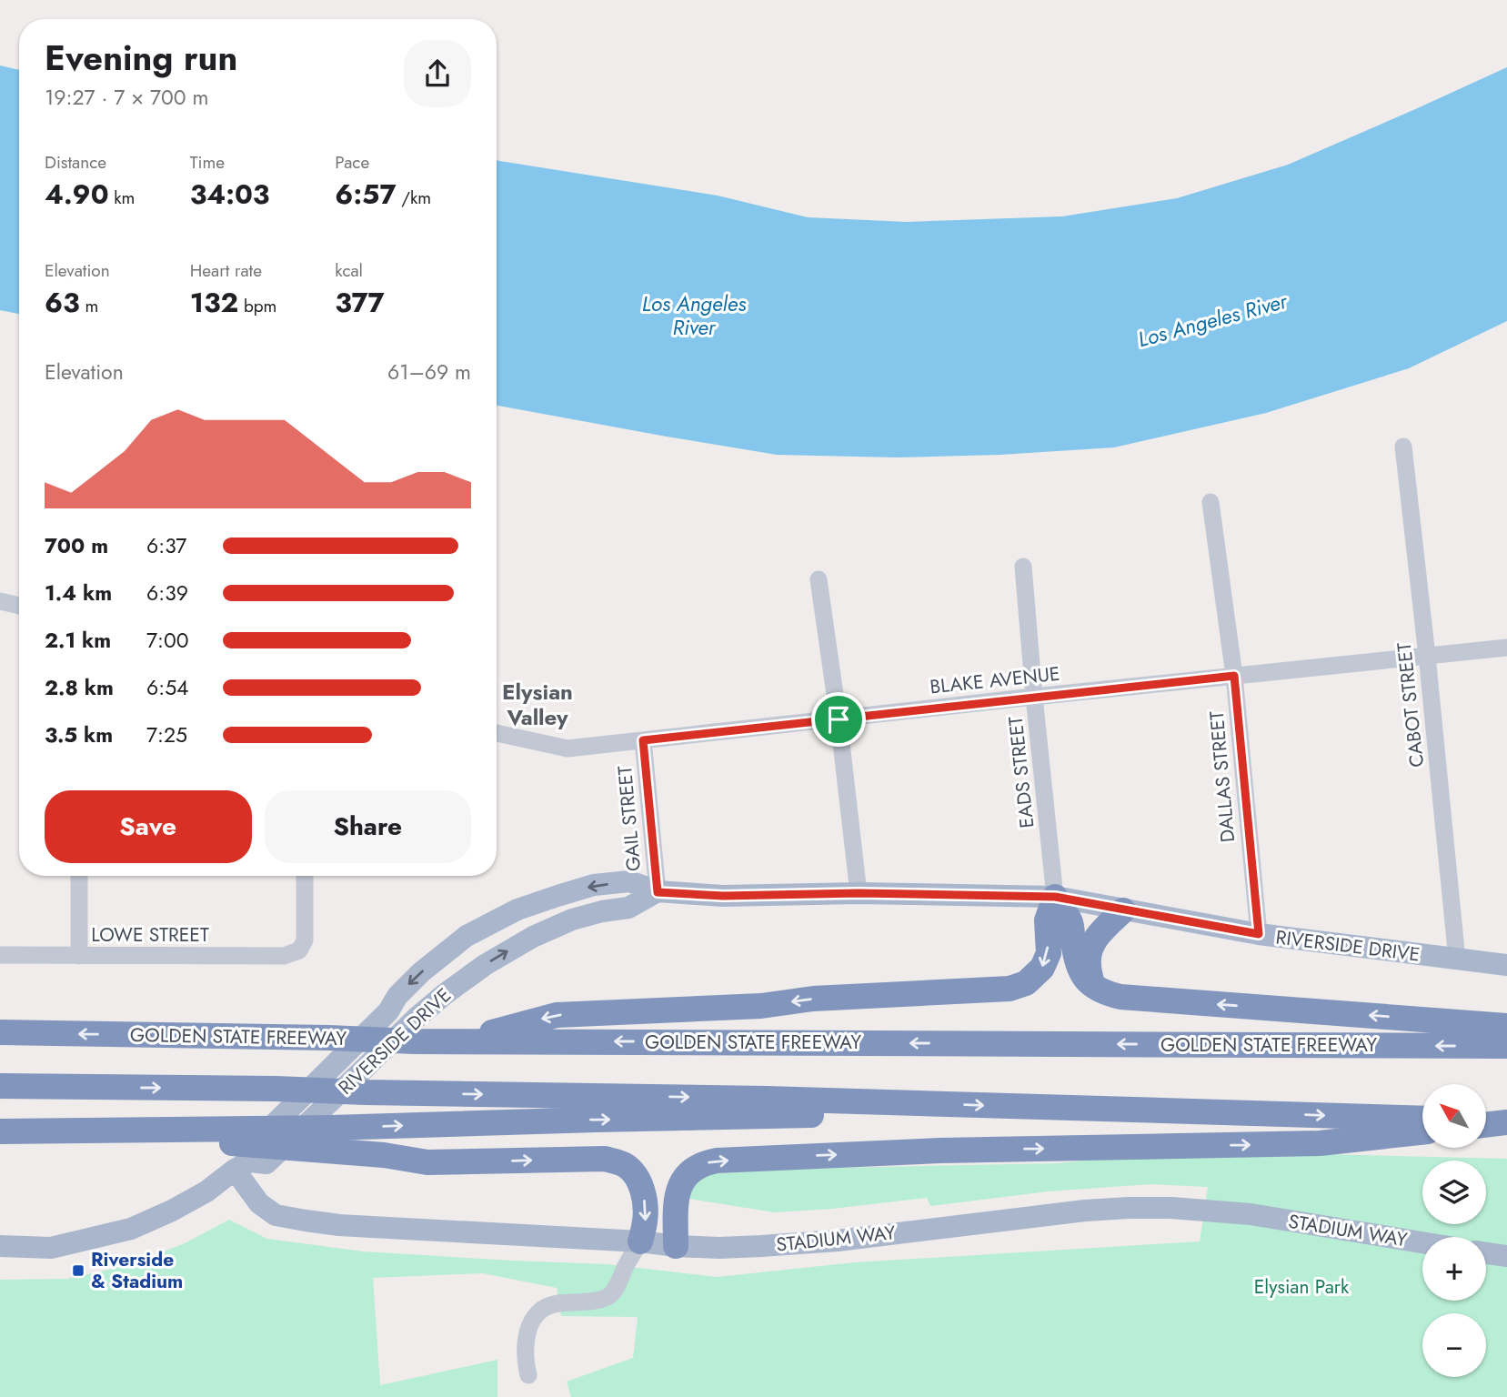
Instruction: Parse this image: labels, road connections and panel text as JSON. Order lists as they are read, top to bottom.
{
  "streets": {
    "highway": ["GOLDEN STATE FREEWAY"],
    "main road": ["RIVERSIDE DRIVE", "STADIUM WAY"],
    "street": [
      "BLAKE AVENUE",
      "CABOT STREET",
      "EADS STREET",
      "DALLAS STREET",
      "GAIL STREET",
      "LOWE STREET"
    ]
  },
  "crossings": [
    ["BLAKE AVENUE", "CABOT STREET"],
    ["BLAKE AVENUE", "EADS STREET"],
    ["BLAKE AVENUE", "DALLAS STREET"],
    ["BLAKE AVENUE", "GAIL STREET"],
    ["CABOT STREET", "RIVERSIDE DRIVE"],
    ["EADS STREET", "RIVERSIDE DRIVE"],
    ["DALLAS STREET", "RIVERSIDE DRIVE"],
    ["GAIL STREET", "RIVERSIDE DRIVE"],
    ["RIVERSIDE DRIVE", "STADIUM WAY"]
  ],
  "districts": ["Elysian Valley"],
  "water": ["Los Angeles River"],
  "parks": ["Elysian Park"],
  "places": {
    "transit": ["Riverside & Stadium"]
  },
  "north": "top left",
  "page": {
    "heading": ["Evening run", "19:27 · 7 × 700 m"],
    "stats": [
      ["Distance", "4.90 km"],
      ["Time", "34:03"],
      ["Pace", "6:57 /km"],
      ["Elevation", "63 m"],
      ["Heart rate", "132 bpm"],
      ["kcal", "377"]
    ],
    "chart": ["Elevation", "61–69 m"],
    "list": [
      {
        "name": "700 m",
        "note": "6:37"
      },
      {
        "name": "1.4 km",
        "note": "6:39"
      },
      {
        "name": "2.1 km",
        "note": "7:00"
      },
      {
        "name": "2.8 km",
        "note": "6:54"
      },
      {
        "name": "3.5 km",
        "note": "7:25"
      }
    ],
    "buttons": ["Save", "Share"],
    "map_buttons": ["+", "−"]
  }
}
